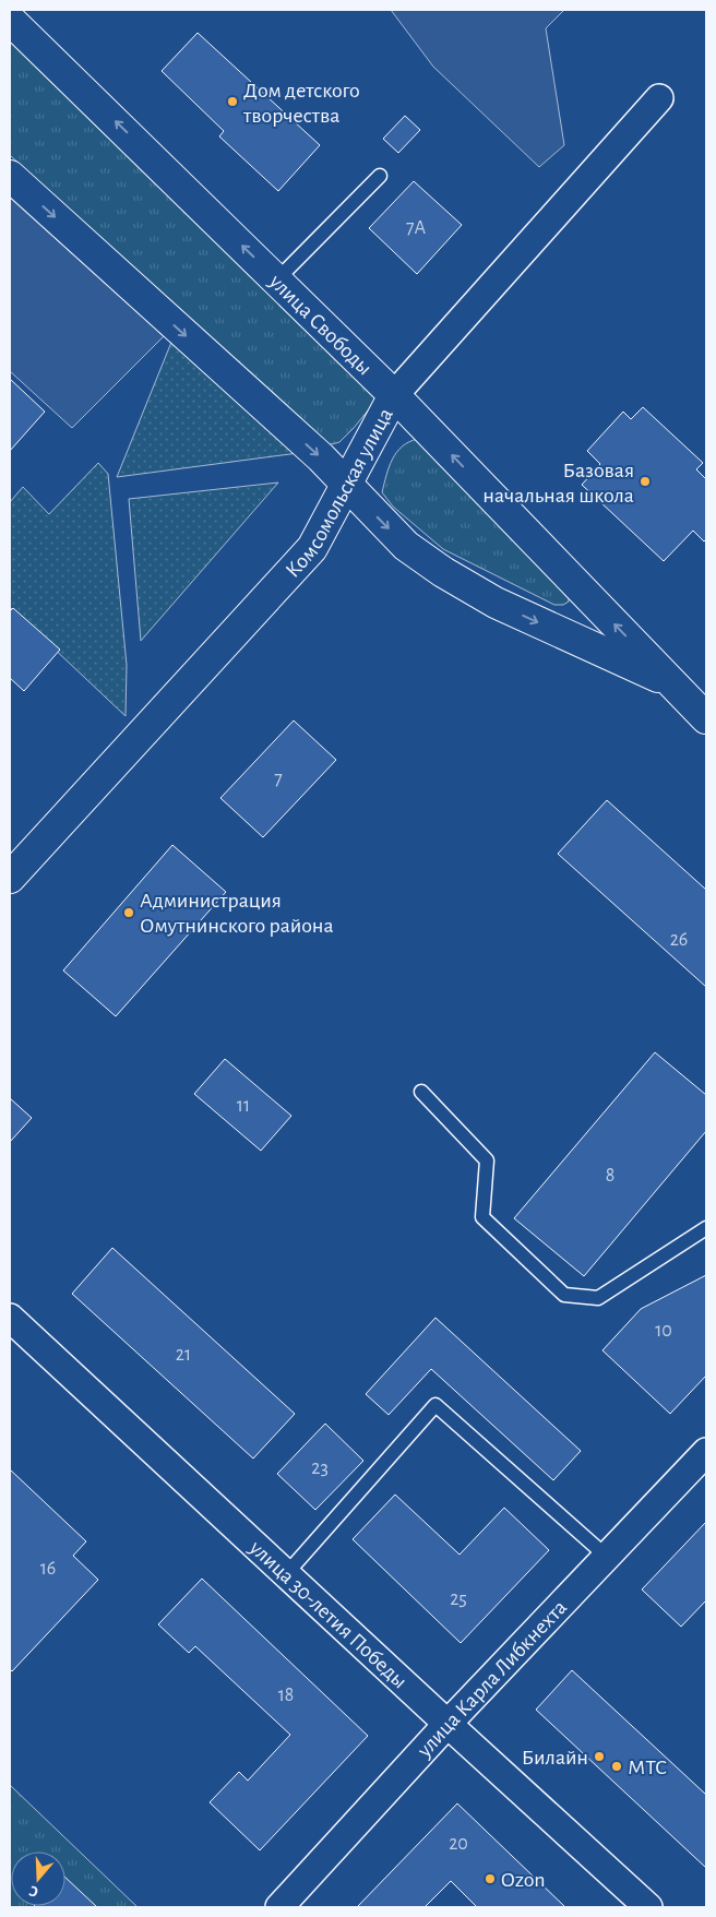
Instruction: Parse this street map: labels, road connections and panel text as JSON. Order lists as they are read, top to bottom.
{
  "streets": {
    "main road": ["улица Свободы", "Комсомольская улица"],
    "street": ["улица 30-летия Победы", "улица Карла Либкнехта"]
  },
  "crossings": [
    ["улица Свободы", "Комсомольская улица"],
    ["улица 30-летия Победы", "улица Карла Либкнехта"]
  ],
  "places": [
    "Дом детского творчества",
    "Базовая начальная школа",
    "Администрация Омутнинского района",
    "Билайн",
    "МТС",
    "Ozon"
  ],
  "house_numbers": [
    "7А",
    "7",
    "26",
    "11",
    "8",
    "10",
    "21",
    "23",
    "16",
    "25",
    "18",
    "20"
  ],
  "north": "bottom"
}
